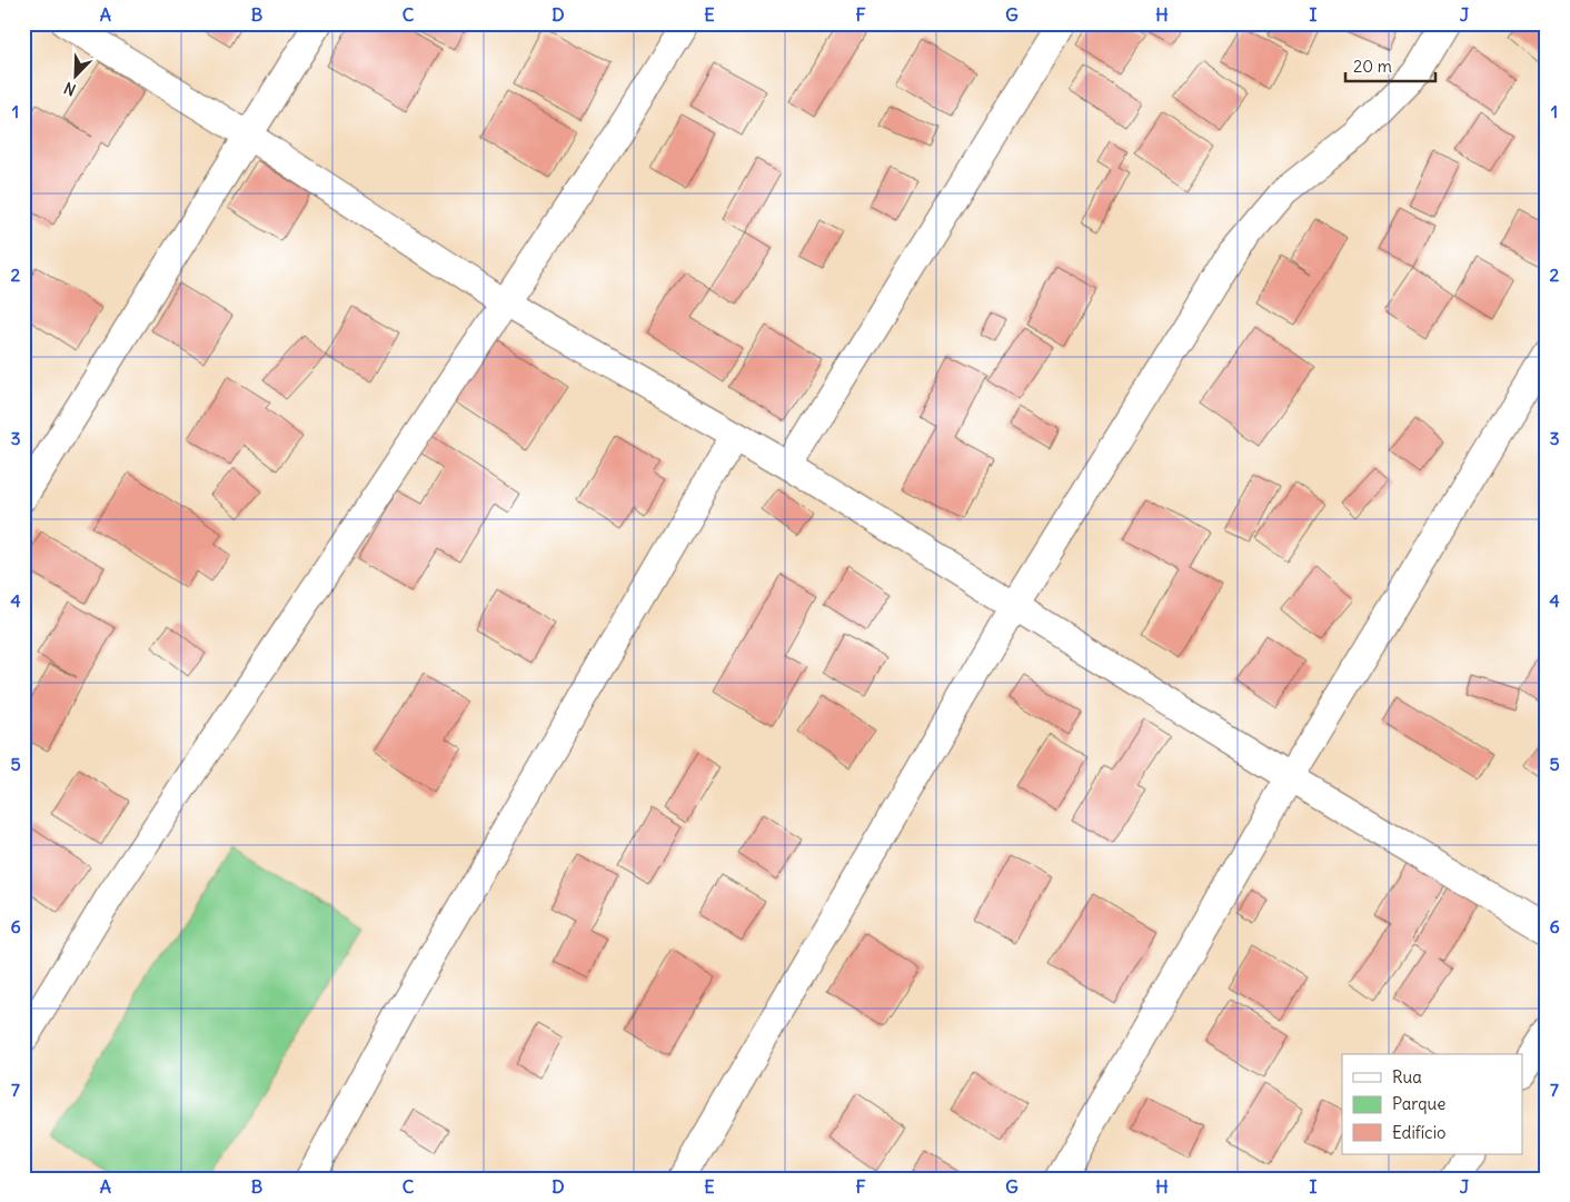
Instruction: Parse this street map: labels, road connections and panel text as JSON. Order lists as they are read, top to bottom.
{
  "legend": ["Rua", "Parque", "Edifício"],
  "scale_bar": "20 m",
  "north": "bottom left",
  "grid": {
    "columns": [
      "A",
      "B",
      "C",
      "D",
      "E",
      "F",
      "G",
      "H",
      "I",
      "J"
    ],
    "rows": [
      "1",
      "2",
      "3",
      "4",
      "5",
      "6",
      "7"
    ]
  }
}
